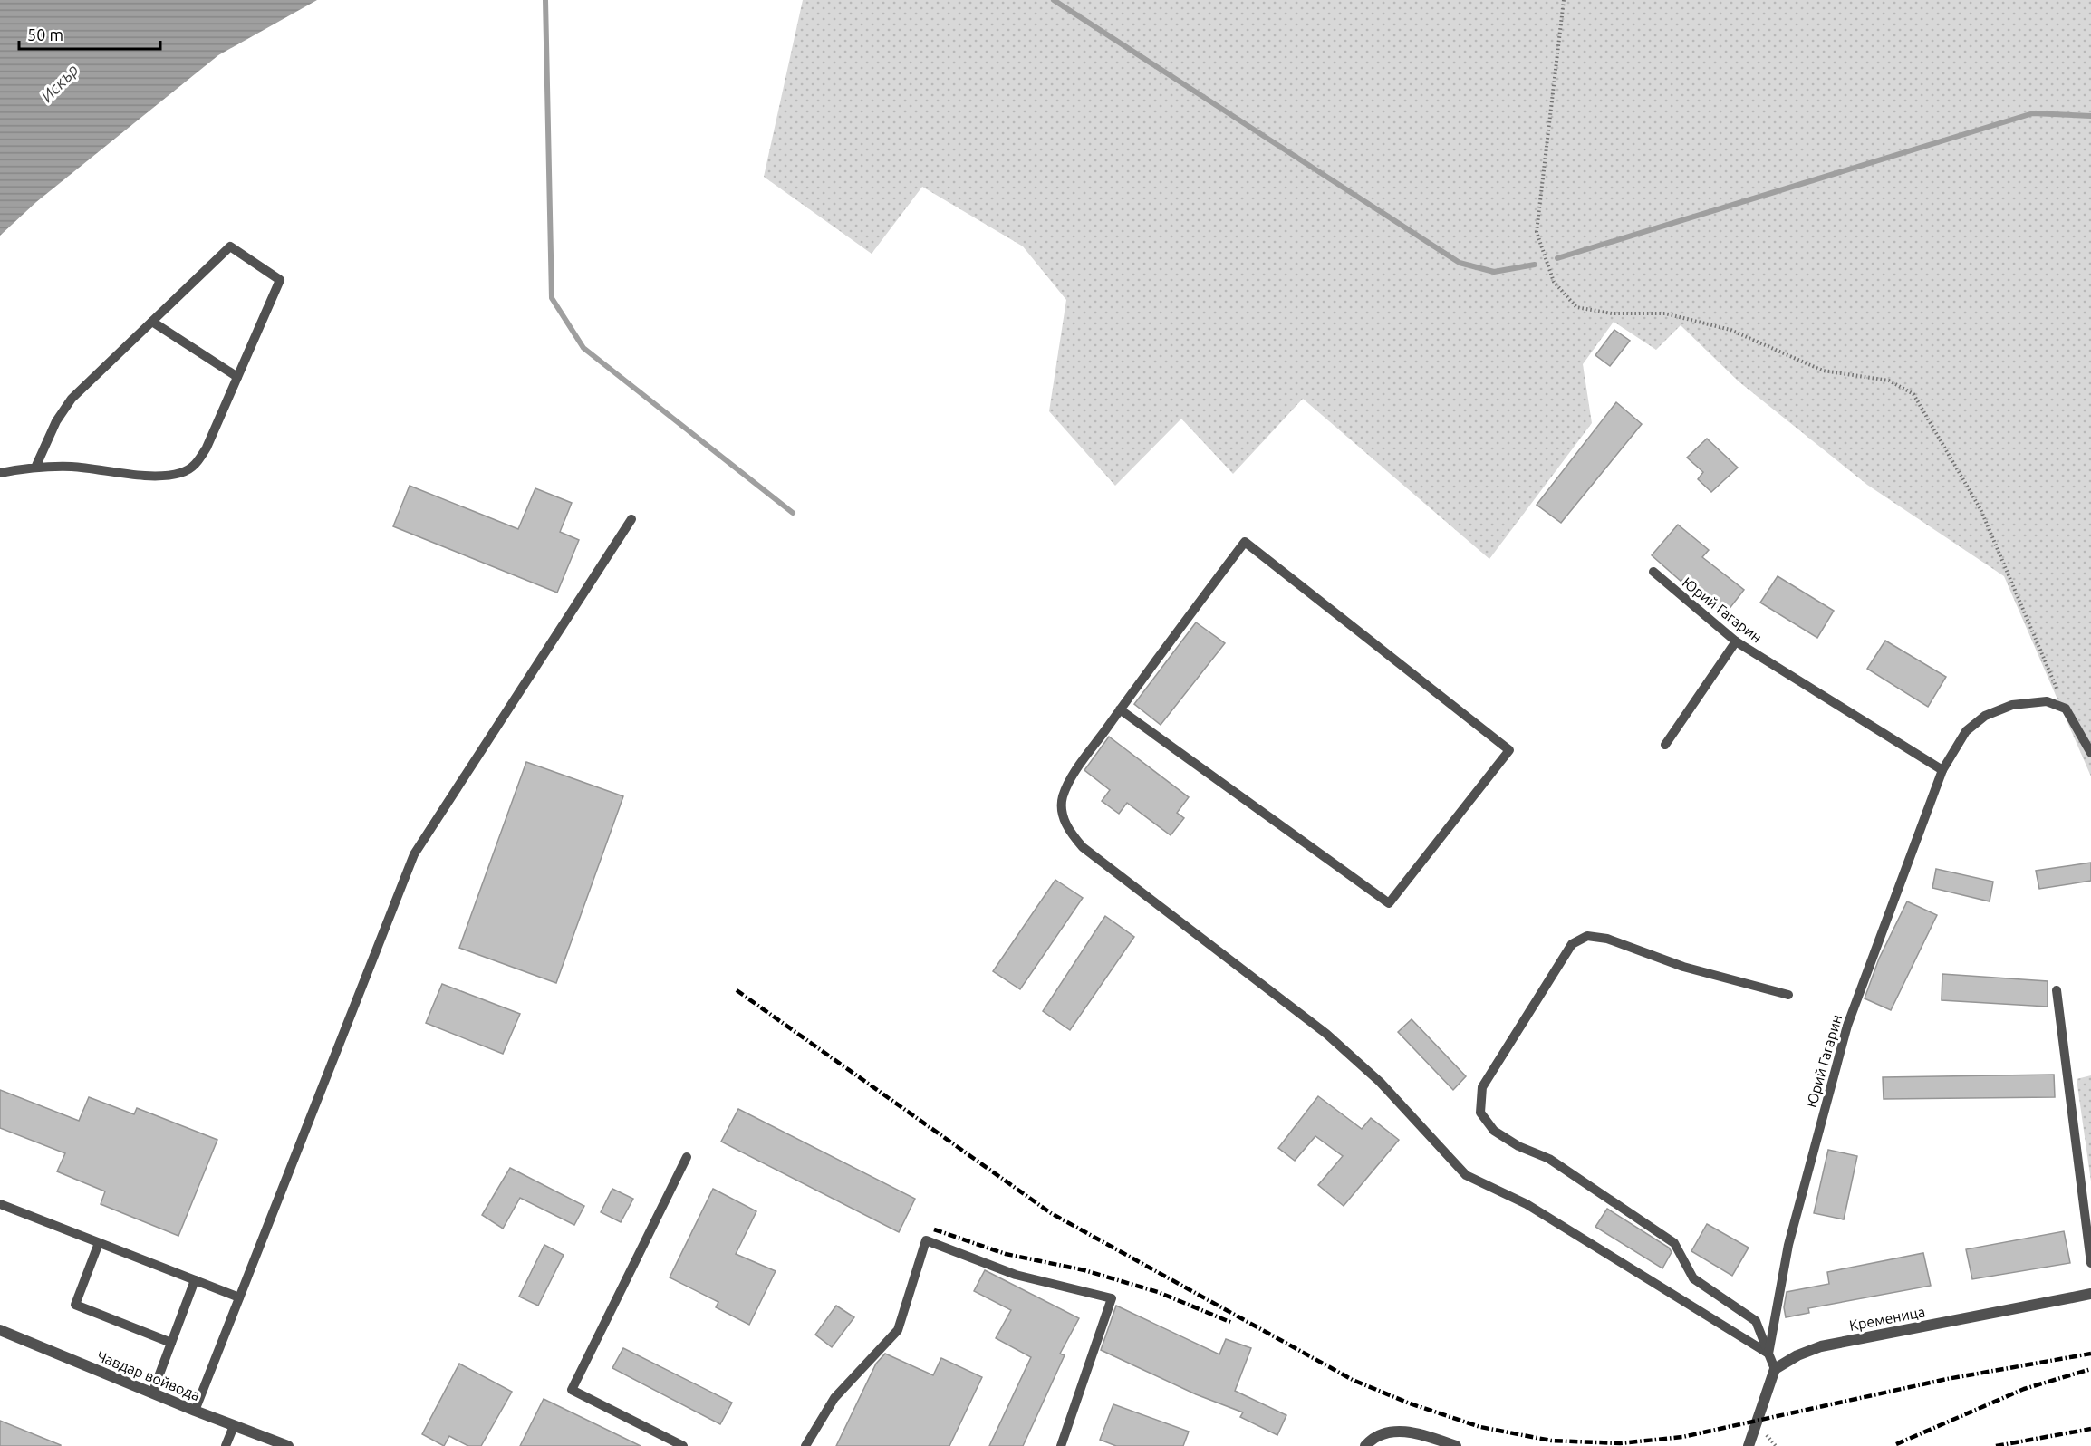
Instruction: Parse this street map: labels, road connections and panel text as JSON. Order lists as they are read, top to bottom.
{
  "streets": {
    "street": ["Кременица", "Чавдар войвода"],
    "lane": ["Юрий Гагарин"]
  },
  "water": ["Искър"],
  "scale_bar": "50 m"
}
